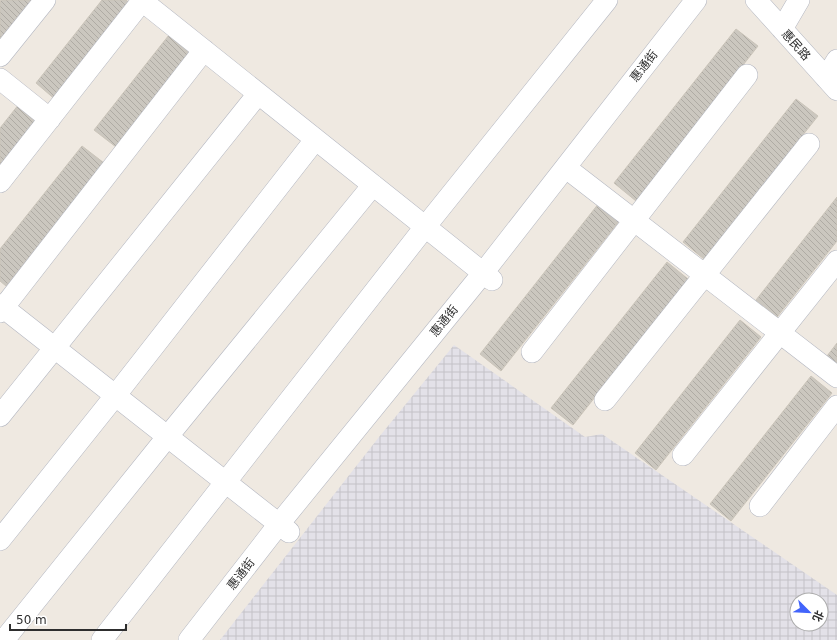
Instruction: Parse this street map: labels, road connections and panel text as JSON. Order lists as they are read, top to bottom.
{
  "streets": {
    "street": ["惠民路", "惠通街"]
  },
  "scale_bar": "50 m",
  "north": "bottom right"
}
